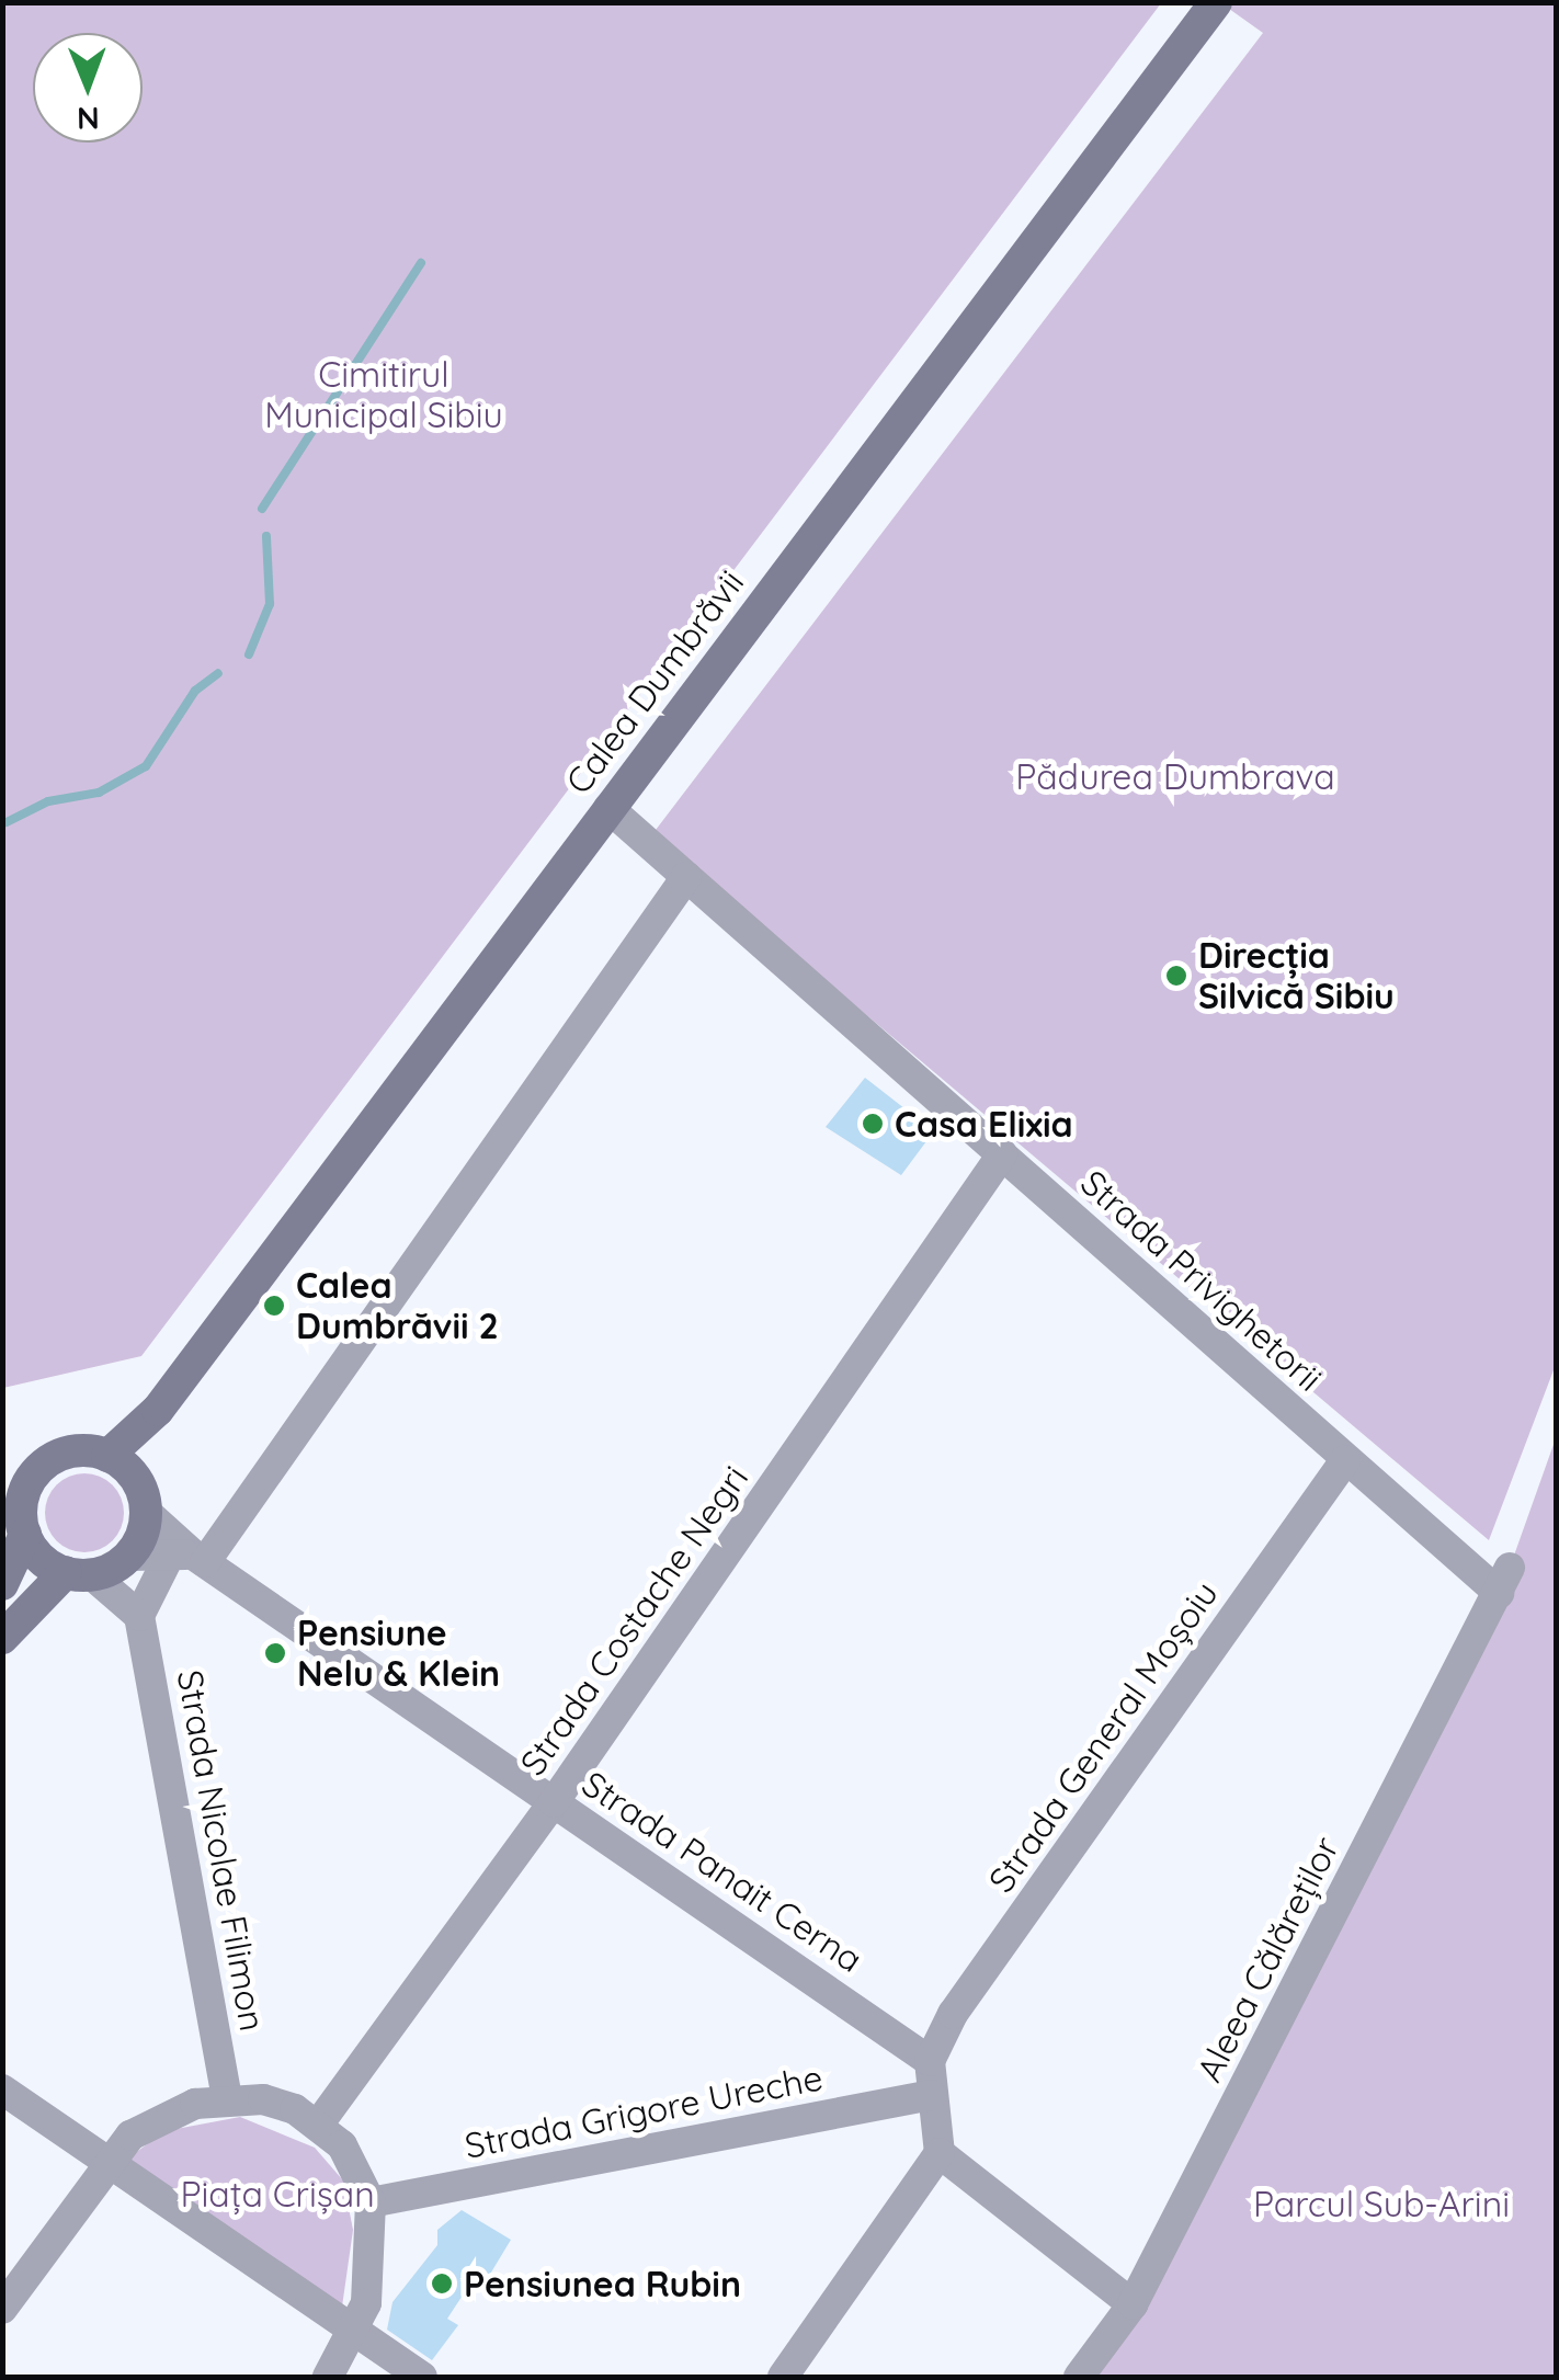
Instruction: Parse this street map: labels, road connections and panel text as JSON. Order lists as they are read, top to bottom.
{
  "streets": {
    "main road": ["Calea Dumbrăvii"],
    "street": [
      "Strada Privighetorii",
      "Strada Costache Negri",
      "Strada General Moșoiu",
      "Strada Nicolae Filimon",
      "Strada Panait Cerna",
      "Aleea Călăreților",
      "Strada Grigore Ureche"
    ]
  },
  "crossings": [
    ["Calea Dumbrăvii", "Strada Privighetorii"],
    ["Calea Dumbrăvii", "Strada Panait Cerna"],
    ["Strada Privighetorii", "Strada Costache Negri"],
    ["Strada Privighetorii", "Strada General Moșoiu"],
    ["Strada Privighetorii", "Aleea Călăreților"],
    ["Strada Costache Negri", "Strada Panait Cerna"],
    ["Strada General Moșoiu", "Strada Panait Cerna"]
  ],
  "parks": [
    "Cimitirul Municipal Sibiu",
    "Pădurea Dumbrava",
    "Piața Crișan",
    "Parcul Sub-Arini"
  ],
  "places": [
    "Direcția Silvică Sibiu",
    "Casa Elixia",
    "Calea Dumbrăvii 2",
    "Pensiune Nelu & Klein",
    "Pensiunea Rubin"
  ],
  "north": "bottom"
}
